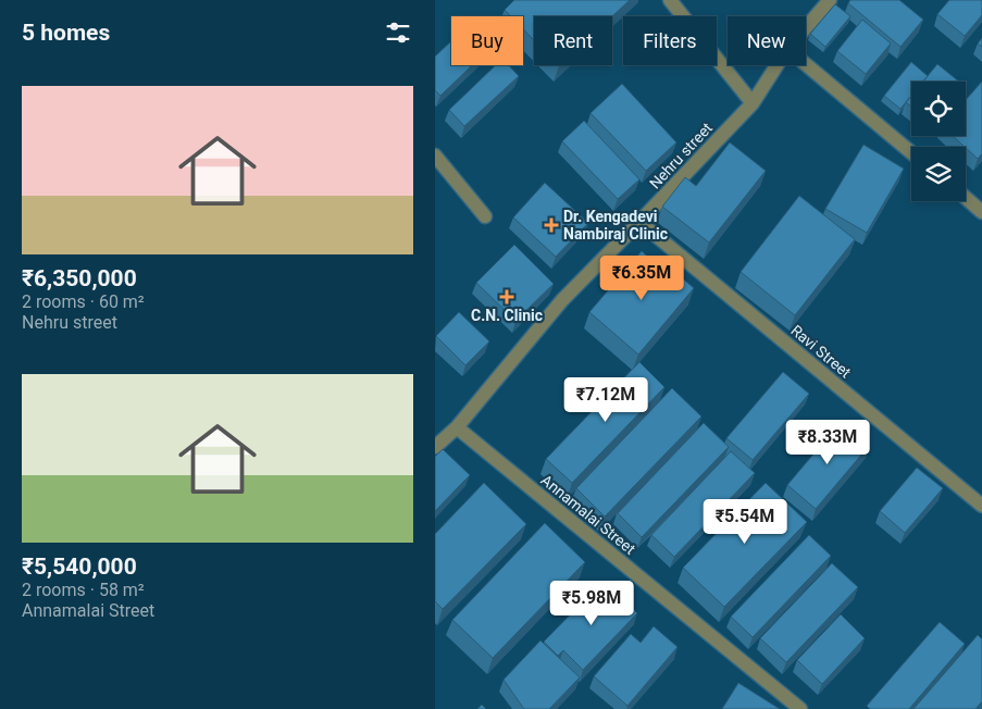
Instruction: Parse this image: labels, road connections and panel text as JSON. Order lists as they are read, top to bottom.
{
  "streets": {
    "street": ["Nehru street", "Ravi Street", "Annamalai Street"]
  },
  "crossings": [
    ["Nehru street", "Ravi Street"],
    ["Nehru street", "Annamalai Street"]
  ],
  "places": {
    "health": ["Dr. Kengadevi Nambiraj Clinic", "C.N. Clinic"]
  },
  "page": {
    "heading": "5 homes",
    "chip": [
      "Buy",
      "Rent",
      "Filters",
      "New"
    ],
    "list": [
      {
        "name": "₹6,350,000",
        "note": "2 rooms · 60 m² · Nehru street"
      },
      {
        "name": "₹5,540,000",
        "note": "2 rooms · 58 m² · Annamalai Street"
      }
    ],
    "price": [
      "₹6.35M",
      "₹7.12M",
      "₹8.33M",
      "₹5.54M",
      "₹5.98M"
    ]
  }
}
